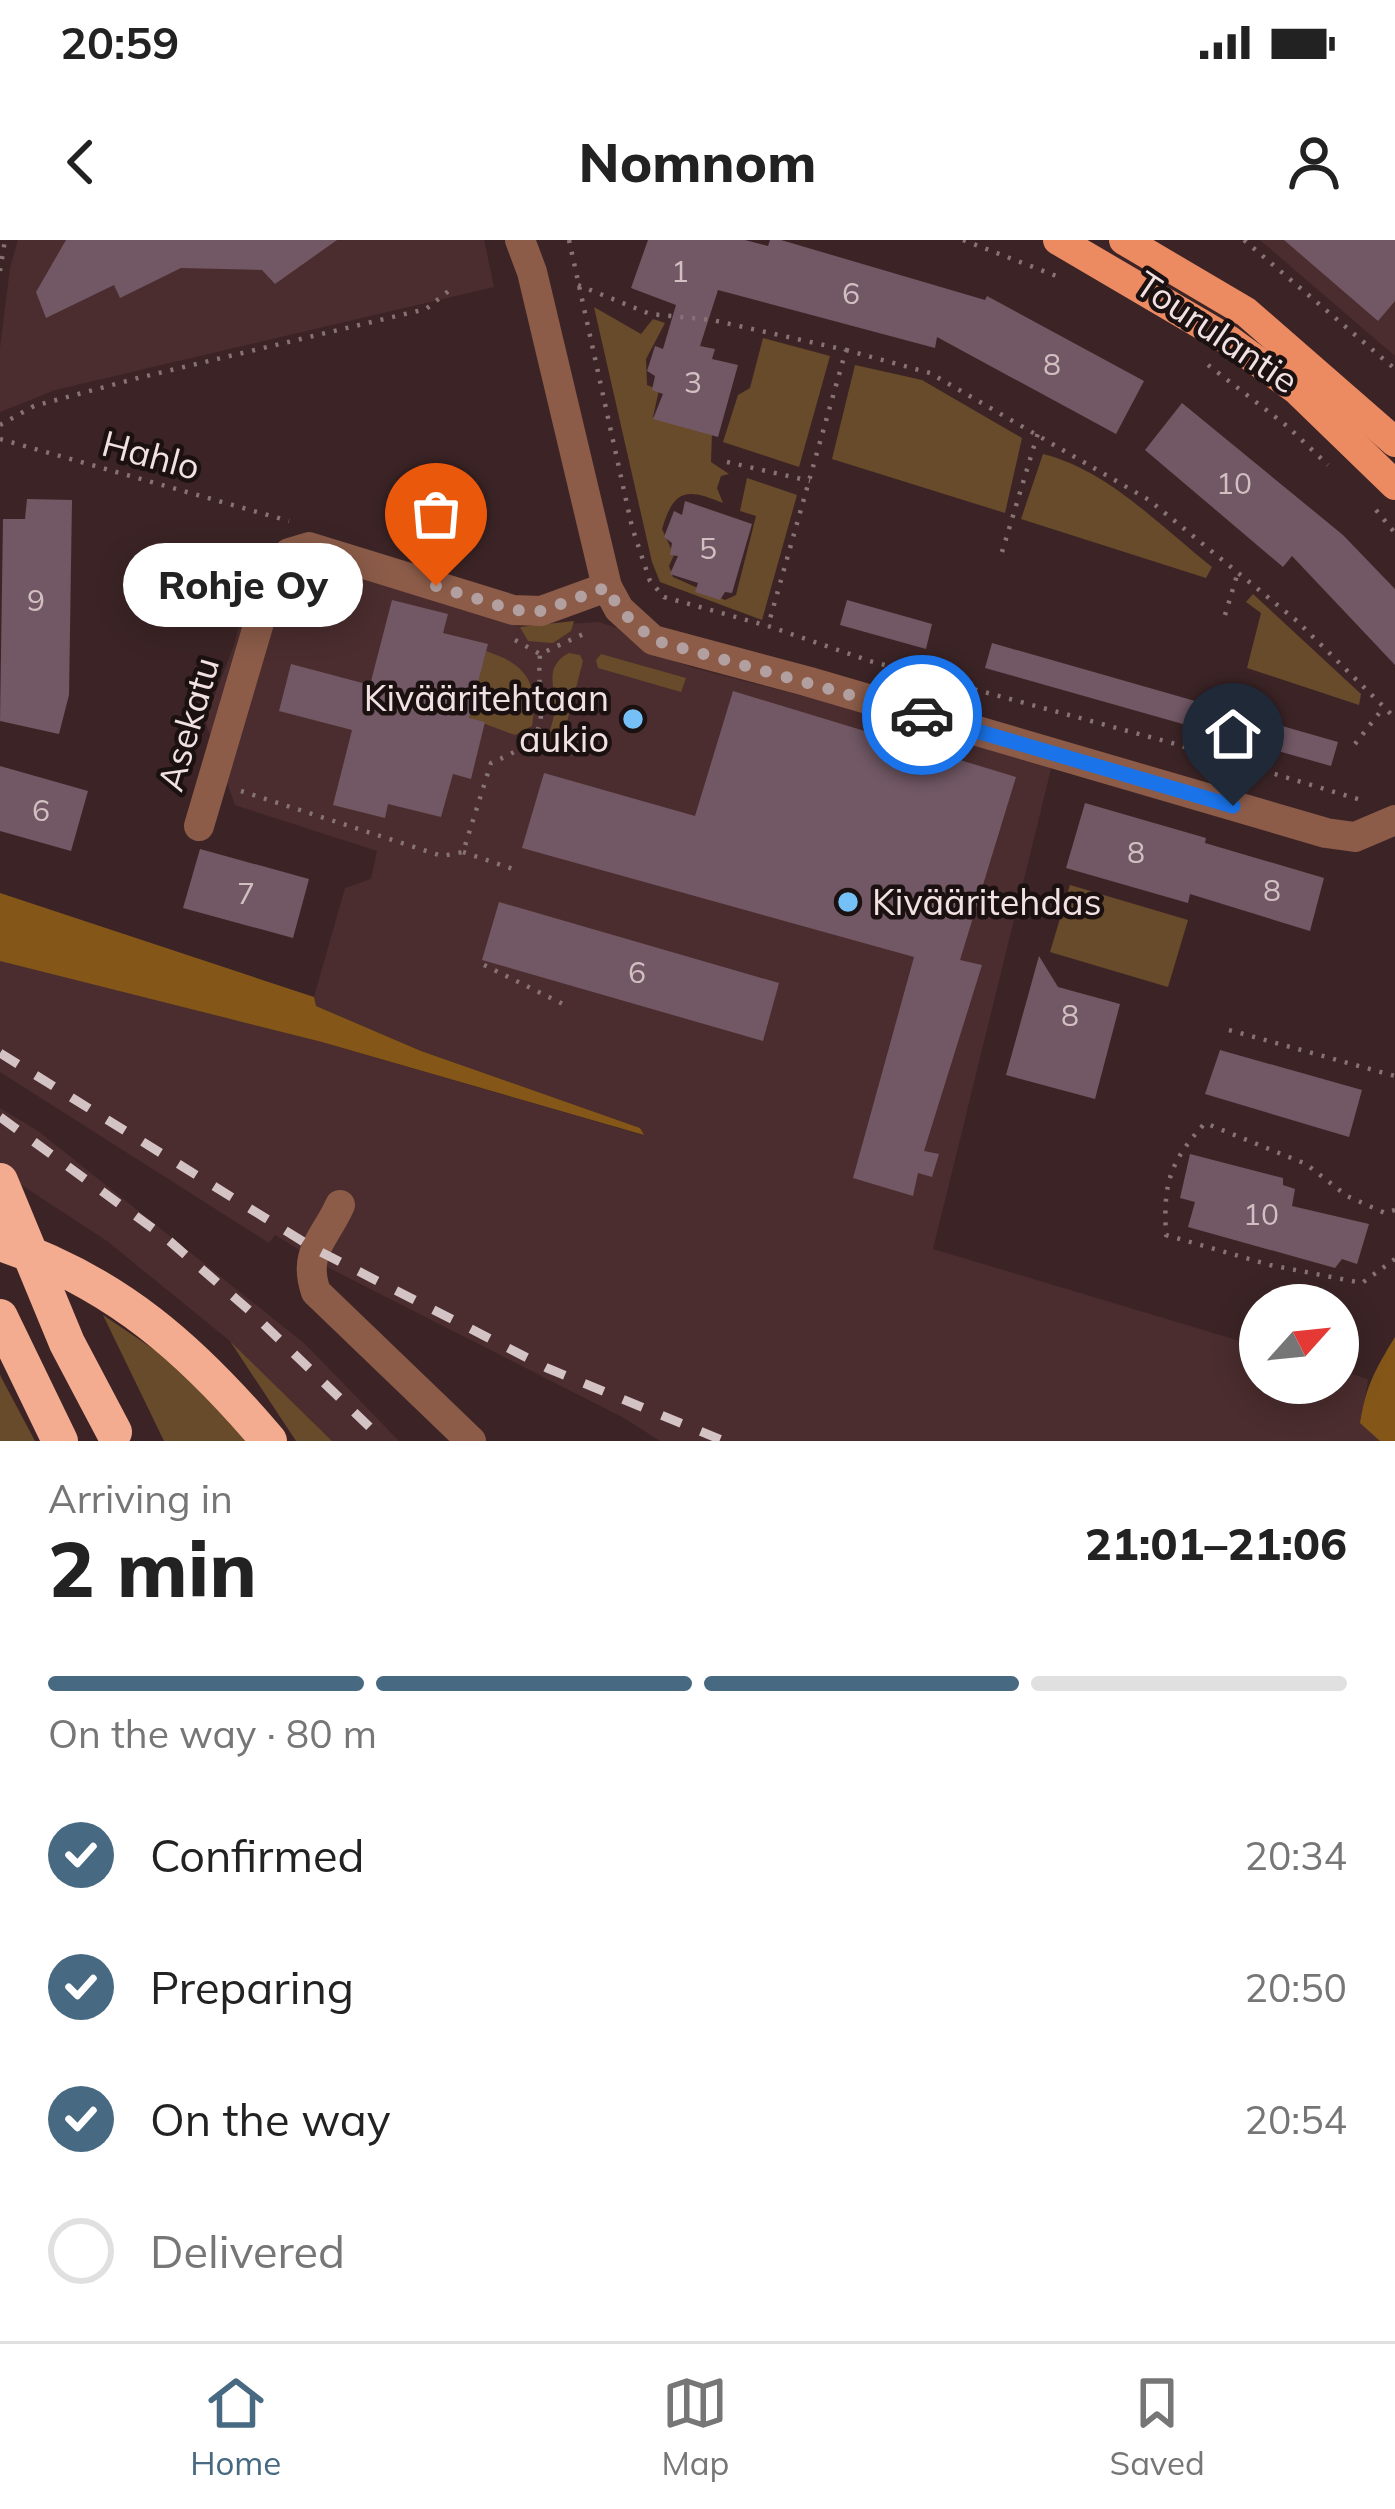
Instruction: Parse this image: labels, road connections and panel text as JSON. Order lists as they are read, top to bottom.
{
  "streets": {
    "main road": ["Tourulantie"],
    "street": ["Asekatu"],
    "path": ["Hahlo"]
  },
  "places": ["Rohje Oy", "Kivääritehtaan aukio", "Kivääritehdas"],
  "house_numbers": [
    "1",
    "6",
    "8",
    "3",
    "10",
    "5",
    "9",
    "6",
    "8",
    "8",
    "7",
    "6",
    "8",
    "10"
  ],
  "north": "top right",
  "page": {
    "status": "20:59",
    "header": "Nomnom",
    "bubble": "Rohje Oy",
    "heading": ["2 min", "Arriving in", "21:01–21:06"],
    "bar": "On the way · 80 m",
    "list": [
      ["Confirmed", "20:34"],
      ["Preparing", "20:50"],
      ["On the way", "20:54"],
      "Delivered"
    ],
    "tabs": ["Home", "Map", "Saved"]
  }
}
